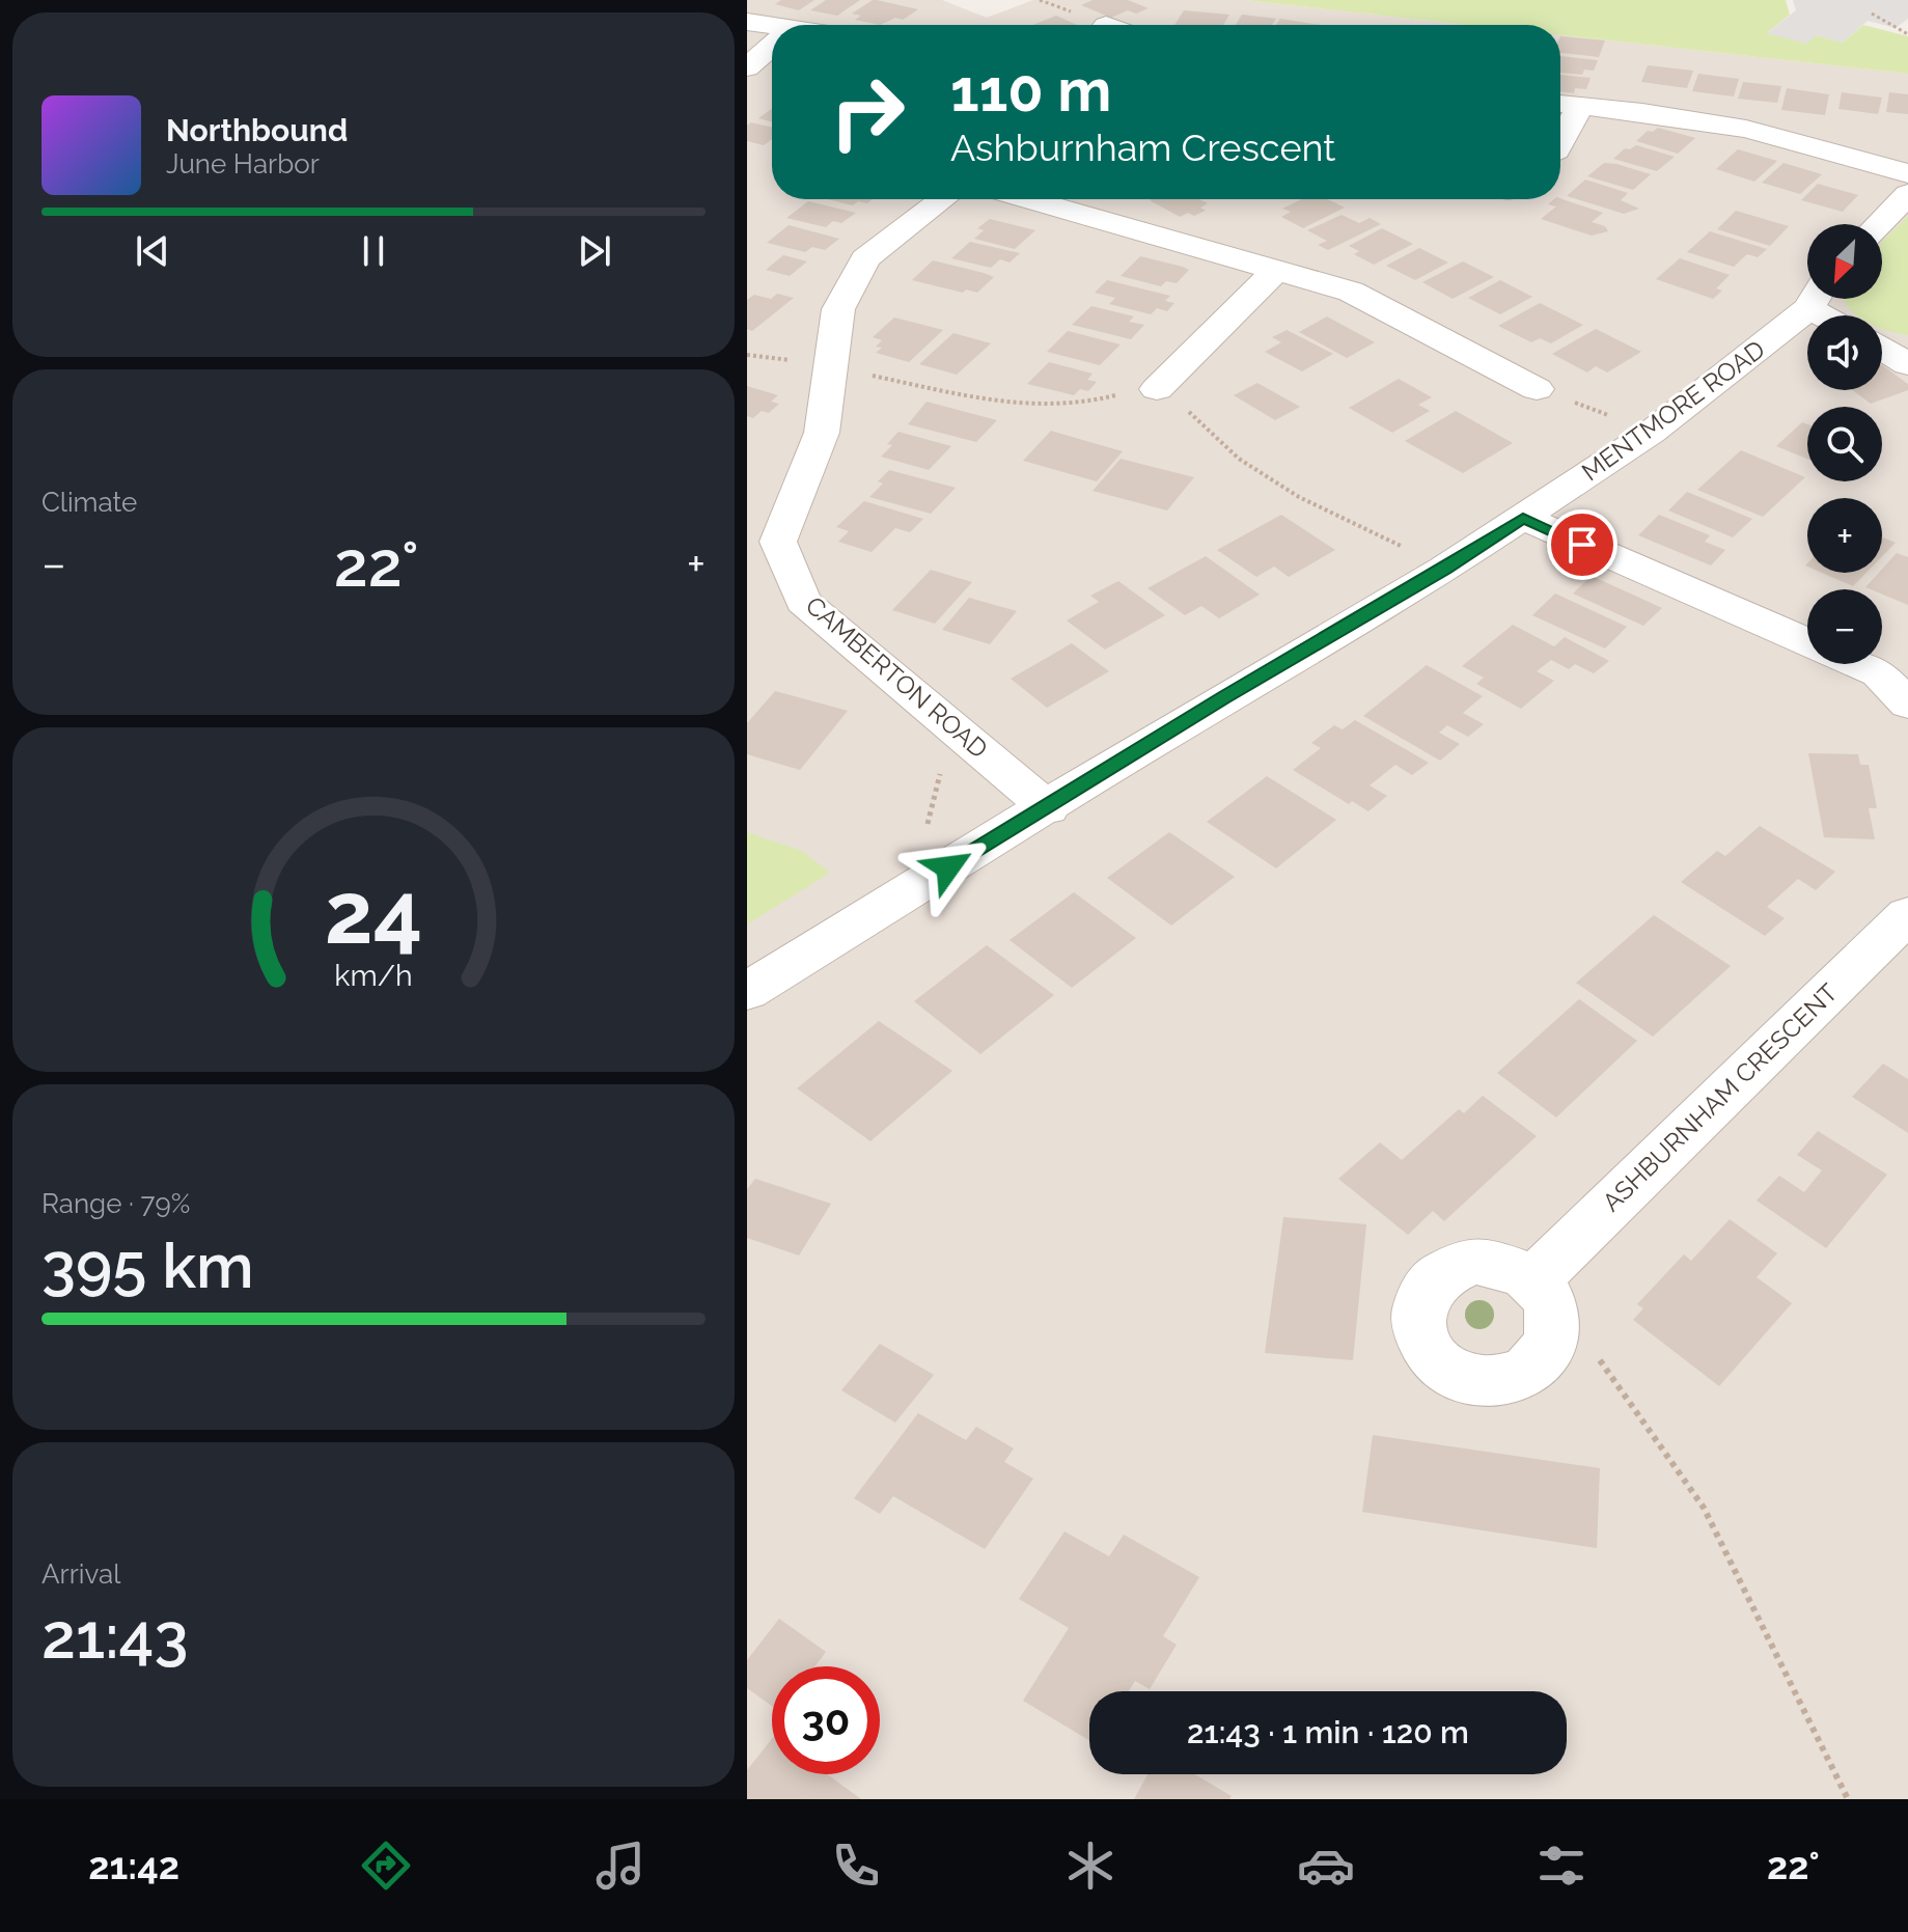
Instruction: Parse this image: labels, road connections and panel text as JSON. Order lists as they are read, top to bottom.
{
  "streets": {
    "street": ["MENTMORE ROAD", "CAMBERTON ROAD", "ASHBURNHAM CRESCENT"]
  },
  "crossings": [
    ["MENTMORE ROAD", "CAMBERTON ROAD"]
  ],
  "north": "bottom left",
  "page": {
    "turn": ["110 m", "Ashburnham Crescent"],
    "song": ["Northbound", "June Harbor"],
    "map_buttons": ["+", "−"],
    "tile": [
      "Climate",
      ["Range · 79%", "395 km"],
      ["Arrival", "21:43"]
    ],
    "heat": ["−", "22°", "+"],
    "limit": "30",
    "trip": "21:43 · 1 min · 120 m",
    "tabs": ["21:42", "22°"],
    "gauge": ["24", "km/h"]
  }
}
